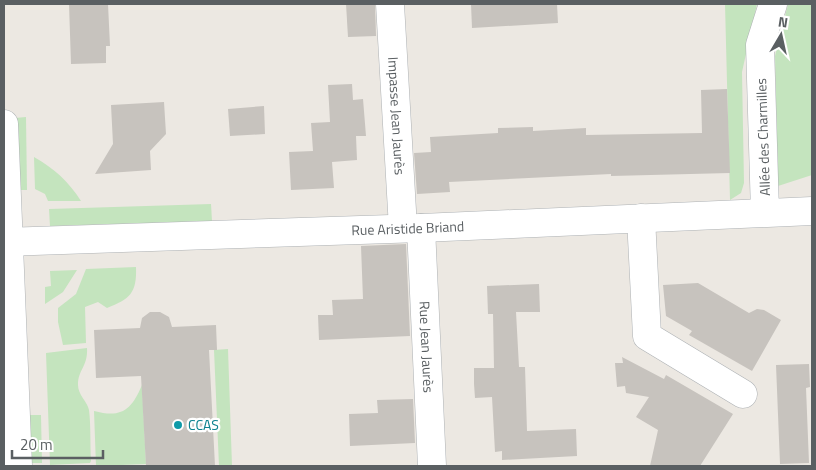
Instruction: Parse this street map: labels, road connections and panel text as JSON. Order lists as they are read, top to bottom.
{
  "streets": {
    "street": [
      "Impasse Jean Jaurès",
      "Allée des Charmilles",
      "Rue Aristide Briand",
      "Rue Jean Jaurès"
    ]
  },
  "crossings": [
    ["Impasse Jean Jaurès", "Rue Aristide Briand"],
    ["Impasse Jean Jaurès", "Rue Jean Jaurès"],
    ["Allée des Charmilles", "Rue Aristide Briand"],
    ["Rue Aristide Briand", "Rue Jean Jaurès"]
  ],
  "places": ["CCAS"],
  "scale_bar": "20 m",
  "north": "top"
}
